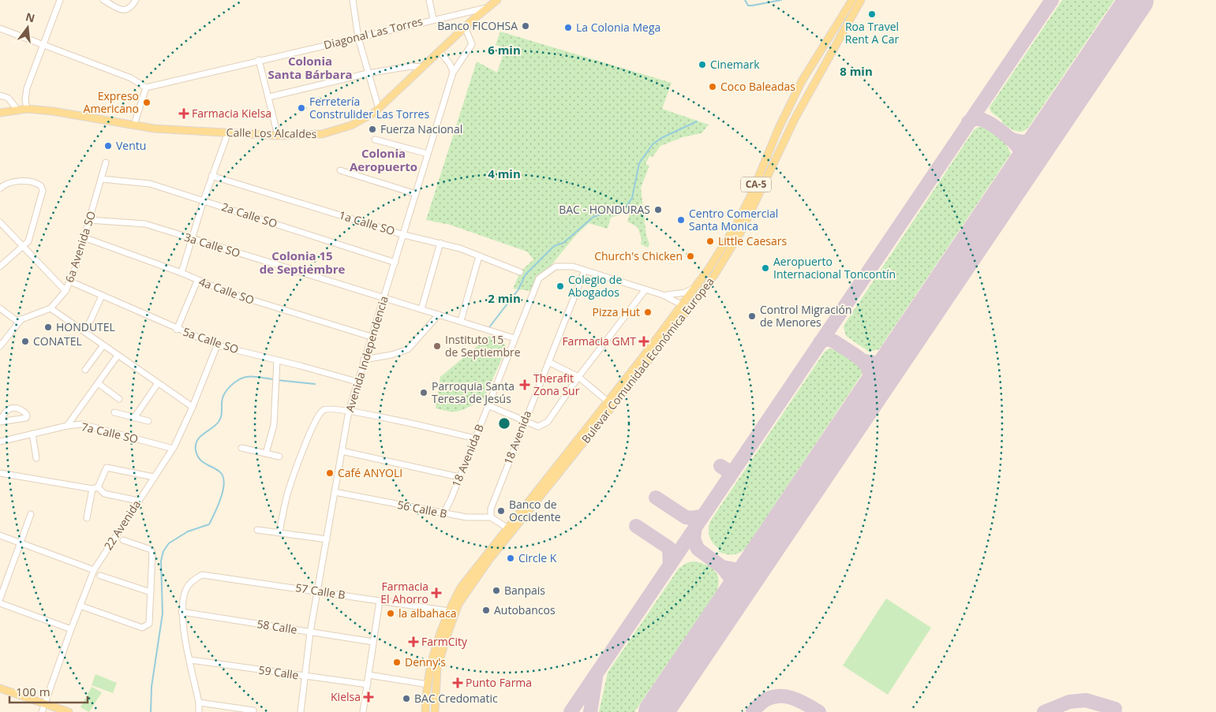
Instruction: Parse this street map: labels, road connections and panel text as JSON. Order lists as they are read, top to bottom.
{
  "streets": {
    "main road": ["Calle Los Alcaldes", "CA-5", "Bulevar Comunidad Económica Europea"],
    "street": [
      "Diagonal Las Torres",
      "2a Calle SO",
      "1a Calle SO",
      "3a Calle SO",
      "6a Avenida SO",
      "4a Calle SO",
      "5a Calle SO",
      "Avenida Independencia",
      "7a Calle SO",
      "18 Avenida",
      "18 Avenida B",
      "56 Calle B",
      "22 Avenida",
      "57 Calle B",
      "58 Calle",
      "59 Calle"
    ]
  },
  "crossings": [
    ["Diagonal Las Torres", "Calle Los Alcaldes"],
    ["Calle Los Alcaldes", "Avenida Independencia"],
    ["2a Calle SO", "6a Avenida SO"],
    ["2a Calle SO", "Avenida Independencia"],
    ["1a Calle SO", "Avenida Independencia"],
    ["3a Calle SO", "6a Avenida SO"],
    ["3a Calle SO", "Avenida Independencia"],
    ["3a Calle SO", "18 Avenida B"],
    ["6a Avenida SO", "4a Calle SO"],
    ["6a Avenida SO", "5a Calle SO"],
    ["4a Calle SO", "Avenida Independencia"],
    ["5a Calle SO", "Avenida Independencia"],
    ["5a Calle SO", "22 Avenida"],
    ["Avenida Independencia", "56 Calle B"],
    ["Avenida Independencia", "57 Calle B"],
    ["Avenida Independencia", "58 Calle"],
    ["Avenida Independencia", "59 Calle"],
    ["Bulevar Comunidad Económica Europea", "57 Calle B"],
    ["7a Calle SO", "22 Avenida"],
    ["18 Avenida", "18 Avenida B"],
    ["18 Avenida", "56 Calle B"],
    ["18 Avenida B", "56 Calle B"],
    ["57 Calle B", "58 Calle"]
  ],
  "districts": ["Colonia Santa Bárbara", "Colonia Aeropuerto", "Colonia 15 de Septiembre"],
  "places": {
    "other": [
      "Roa Travel Rent A Car",
      "Banco FICOHSA",
      "La Colonia Mega",
      "Cinemark",
      "Coco Baleadas",
      "Expreso Americano",
      "Ferretería Construlider Las Torres",
      "Fuerza Nacional",
      "Ventu",
      "BAC - HONDURAS",
      "Centro Comercial Santa Monica",
      "Little Caesars",
      "Church's Chicken",
      "Aeropuerto Internacional Toncontín",
      "Colegio de Abogados",
      "Pizza Hut",
      "Control Migración de Menores",
      "HONDUTEL",
      "CONATEL",
      "Instituto 15 de Septiembre",
      "Parroquia Santa Teresa de Jesús",
      "Café ANYOLI",
      "Banco de Occidente",
      "Circle K",
      "Banpais",
      "Autobancos",
      "la albahaca",
      "Denny's",
      "BAC Credomatic"
    ],
    "health": [
      "Farmacia Kielsa",
      "Farmacia GMT",
      "Therafit Zona Sur",
      "Farmacia El Ahorro",
      "FarmCity",
      "Punto Farma",
      "Kielsa"
    ]
  },
  "scale_bar": "100 m",
  "north": "top",
  "rings": [
    "6 min",
    "8 min",
    "4 min",
    "2 min"
  ]
}
